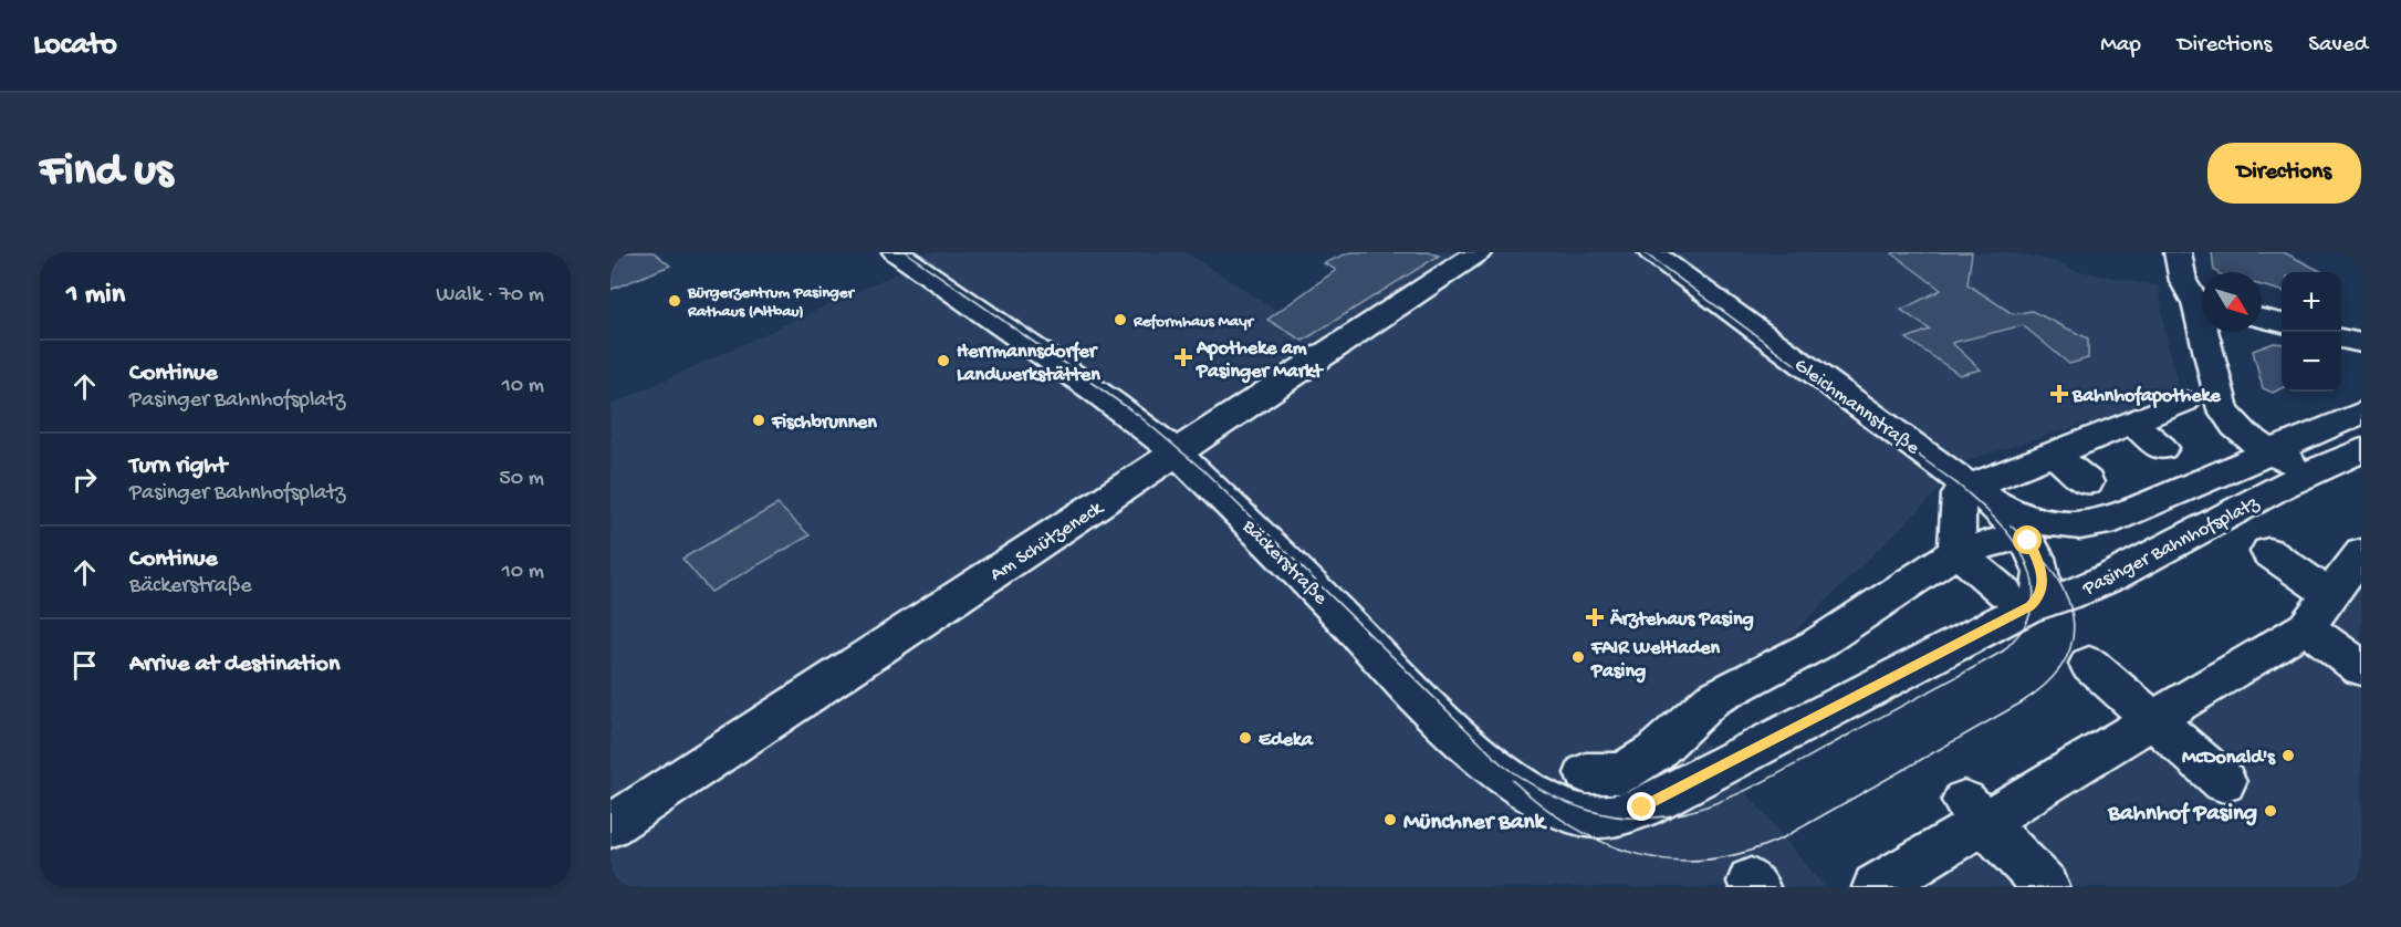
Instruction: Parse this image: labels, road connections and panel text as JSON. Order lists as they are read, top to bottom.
{
  "streets": {
    "street": [
      "Gleichmannstraße",
      "Am Schützeneck",
      "Pasinger Bahnhofsplatz",
      "Bäckerstraße"
    ]
  },
  "crossings": [
    ["Gleichmannstraße", "Pasinger Bahnhofsplatz"],
    ["Am Schützeneck", "Bäckerstraße"],
    ["Pasinger Bahnhofsplatz", "Bäckerstraße"]
  ],
  "places": {
    "other": [
      "Bürgerzentrum Pasinger Rathaus (Altbau)",
      "Reformhaus Mayr",
      "Herrmannsdorfer Landwerkstätten",
      "Fischbrunnen",
      "FAIR Weltladen Pasing",
      "Edeka",
      "McDonald's",
      "Bahnhof Pasing",
      "Münchner Bank"
    ],
    "health": ["Apotheke am Pasinger Markt", "Bahnhofapotheke", "Ärztehaus Pasing"]
  },
  "north": "bottom right",
  "page": {
    "header": "Locato",
    "nav": ["Map", "Directions", "Saved"],
    "buttons": "Directions",
    "title": "Find us",
    "heading": ["1 min", "Walk · 70 m"],
    "map_buttons": ["+", "−"],
    "list": [
      ["Continue", "Pasinger Bahnhofsplatz", "10 m"],
      ["Turn right", "Pasinger Bahnhofsplatz", "50 m"],
      ["Continue", "Bäckerstraße", "10 m"],
      "Arrive at destination"
    ]
  }
}
